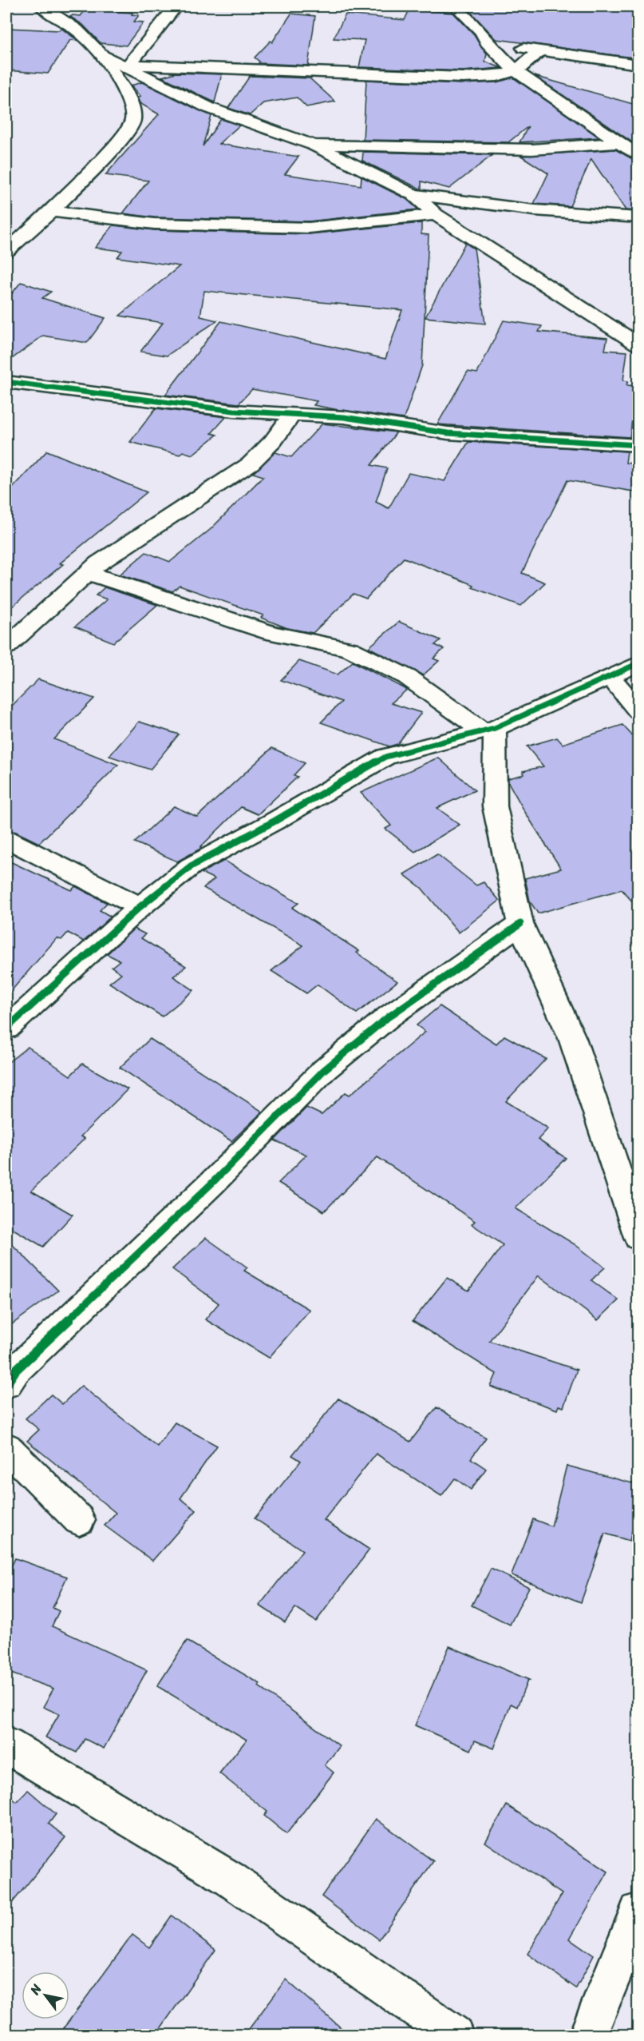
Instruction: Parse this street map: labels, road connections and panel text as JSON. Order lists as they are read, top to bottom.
{
  "north": "top left"
}
